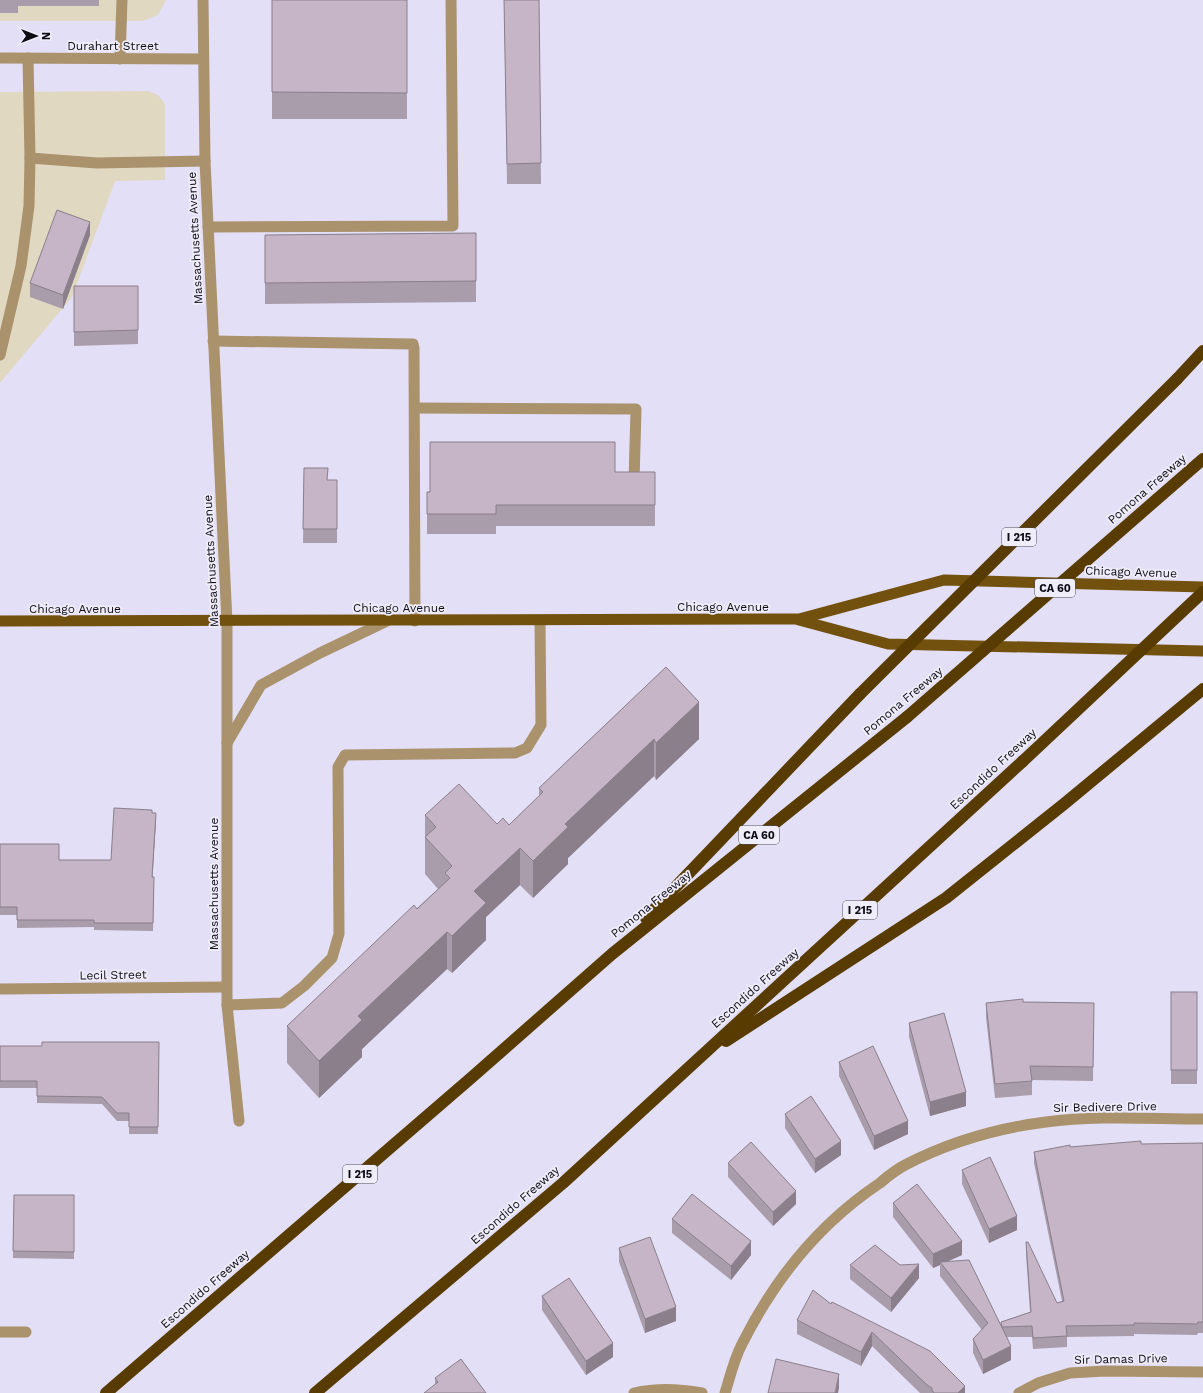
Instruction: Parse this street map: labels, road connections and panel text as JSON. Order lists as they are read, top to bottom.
{
  "streets": {
    "highway": [
      "Pomona Freeway",
      "I 215",
      "CA 60",
      "Escondido Freeway"
    ],
    "main road": ["Chicago Avenue"],
    "street": [
      "Durahart Street",
      "Massachusetts Avenue",
      "Lecil Street",
      "Sir Bedivere Drive",
      "Sir Damas Drive"
    ]
  },
  "crossings": [
    ["Durahart Street", "Massachusetts Avenue"],
    ["Massachusetts Avenue", "Chicago Avenue"],
    ["Massachusetts Avenue", "Lecil Street"],
    ["Pomona Freeway", "I 215"],
    ["Pomona Freeway", "Escondido Freeway"],
    ["I 215", "Escondido Freeway"]
  ],
  "north": "right"
}
